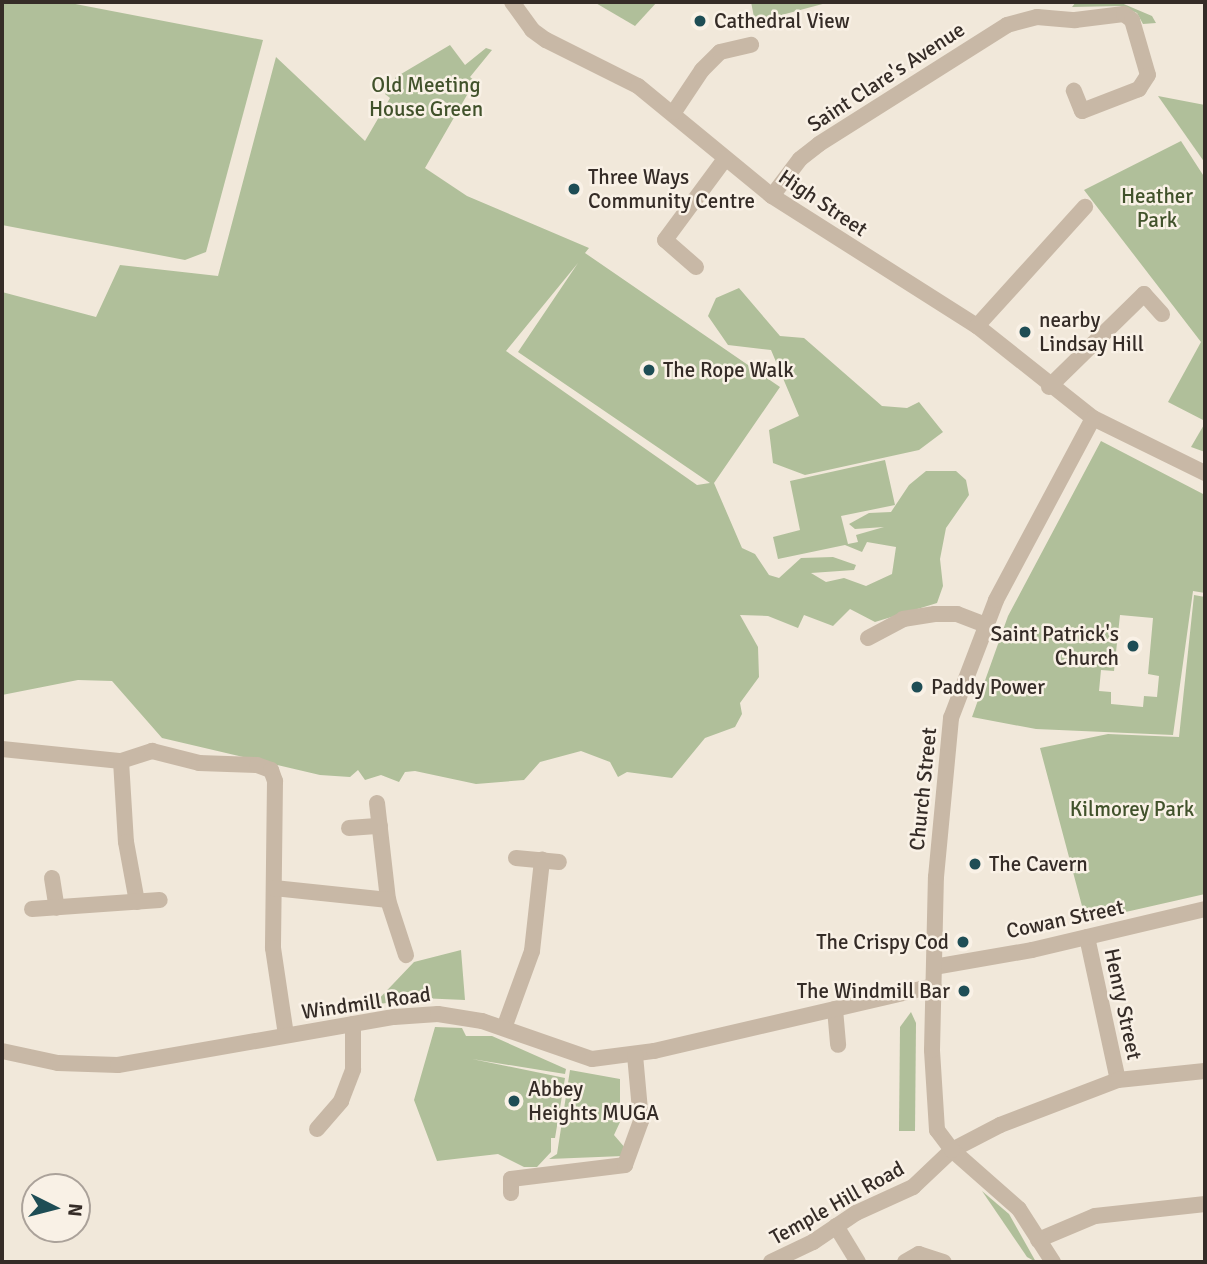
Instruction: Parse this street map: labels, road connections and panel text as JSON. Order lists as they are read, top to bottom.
{
  "streets": {
    "street": [
      "Saint Clare's Avenue",
      "High Street",
      "Church Street",
      "Cowan Street",
      "Windmill Road",
      "Henry Street",
      "Temple Hill Road"
    ]
  },
  "crossings": [
    ["Saint Clare's Avenue", "High Street"],
    ["High Street", "Church Street"],
    ["Church Street", "Cowan Street"],
    ["Church Street", "Windmill Road"],
    ["Church Street", "Temple Hill Road"],
    ["Cowan Street", "Henry Street"],
    ["Henry Street", "Temple Hill Road"]
  ],
  "parks": ["Old Meeting House Green", "Heather Park", "Kilmorey Park"],
  "places": [
    "Cathedral View",
    "Three Ways Community Centre",
    "nearby Lindsay Hill",
    "The Rope Walk",
    "Saint Patrick's Church",
    "Paddy Power",
    "The Cavern",
    "The Crispy Cod",
    "The Windmill Bar",
    "Abbey Heights MUGA"
  ],
  "north": "right"
}
